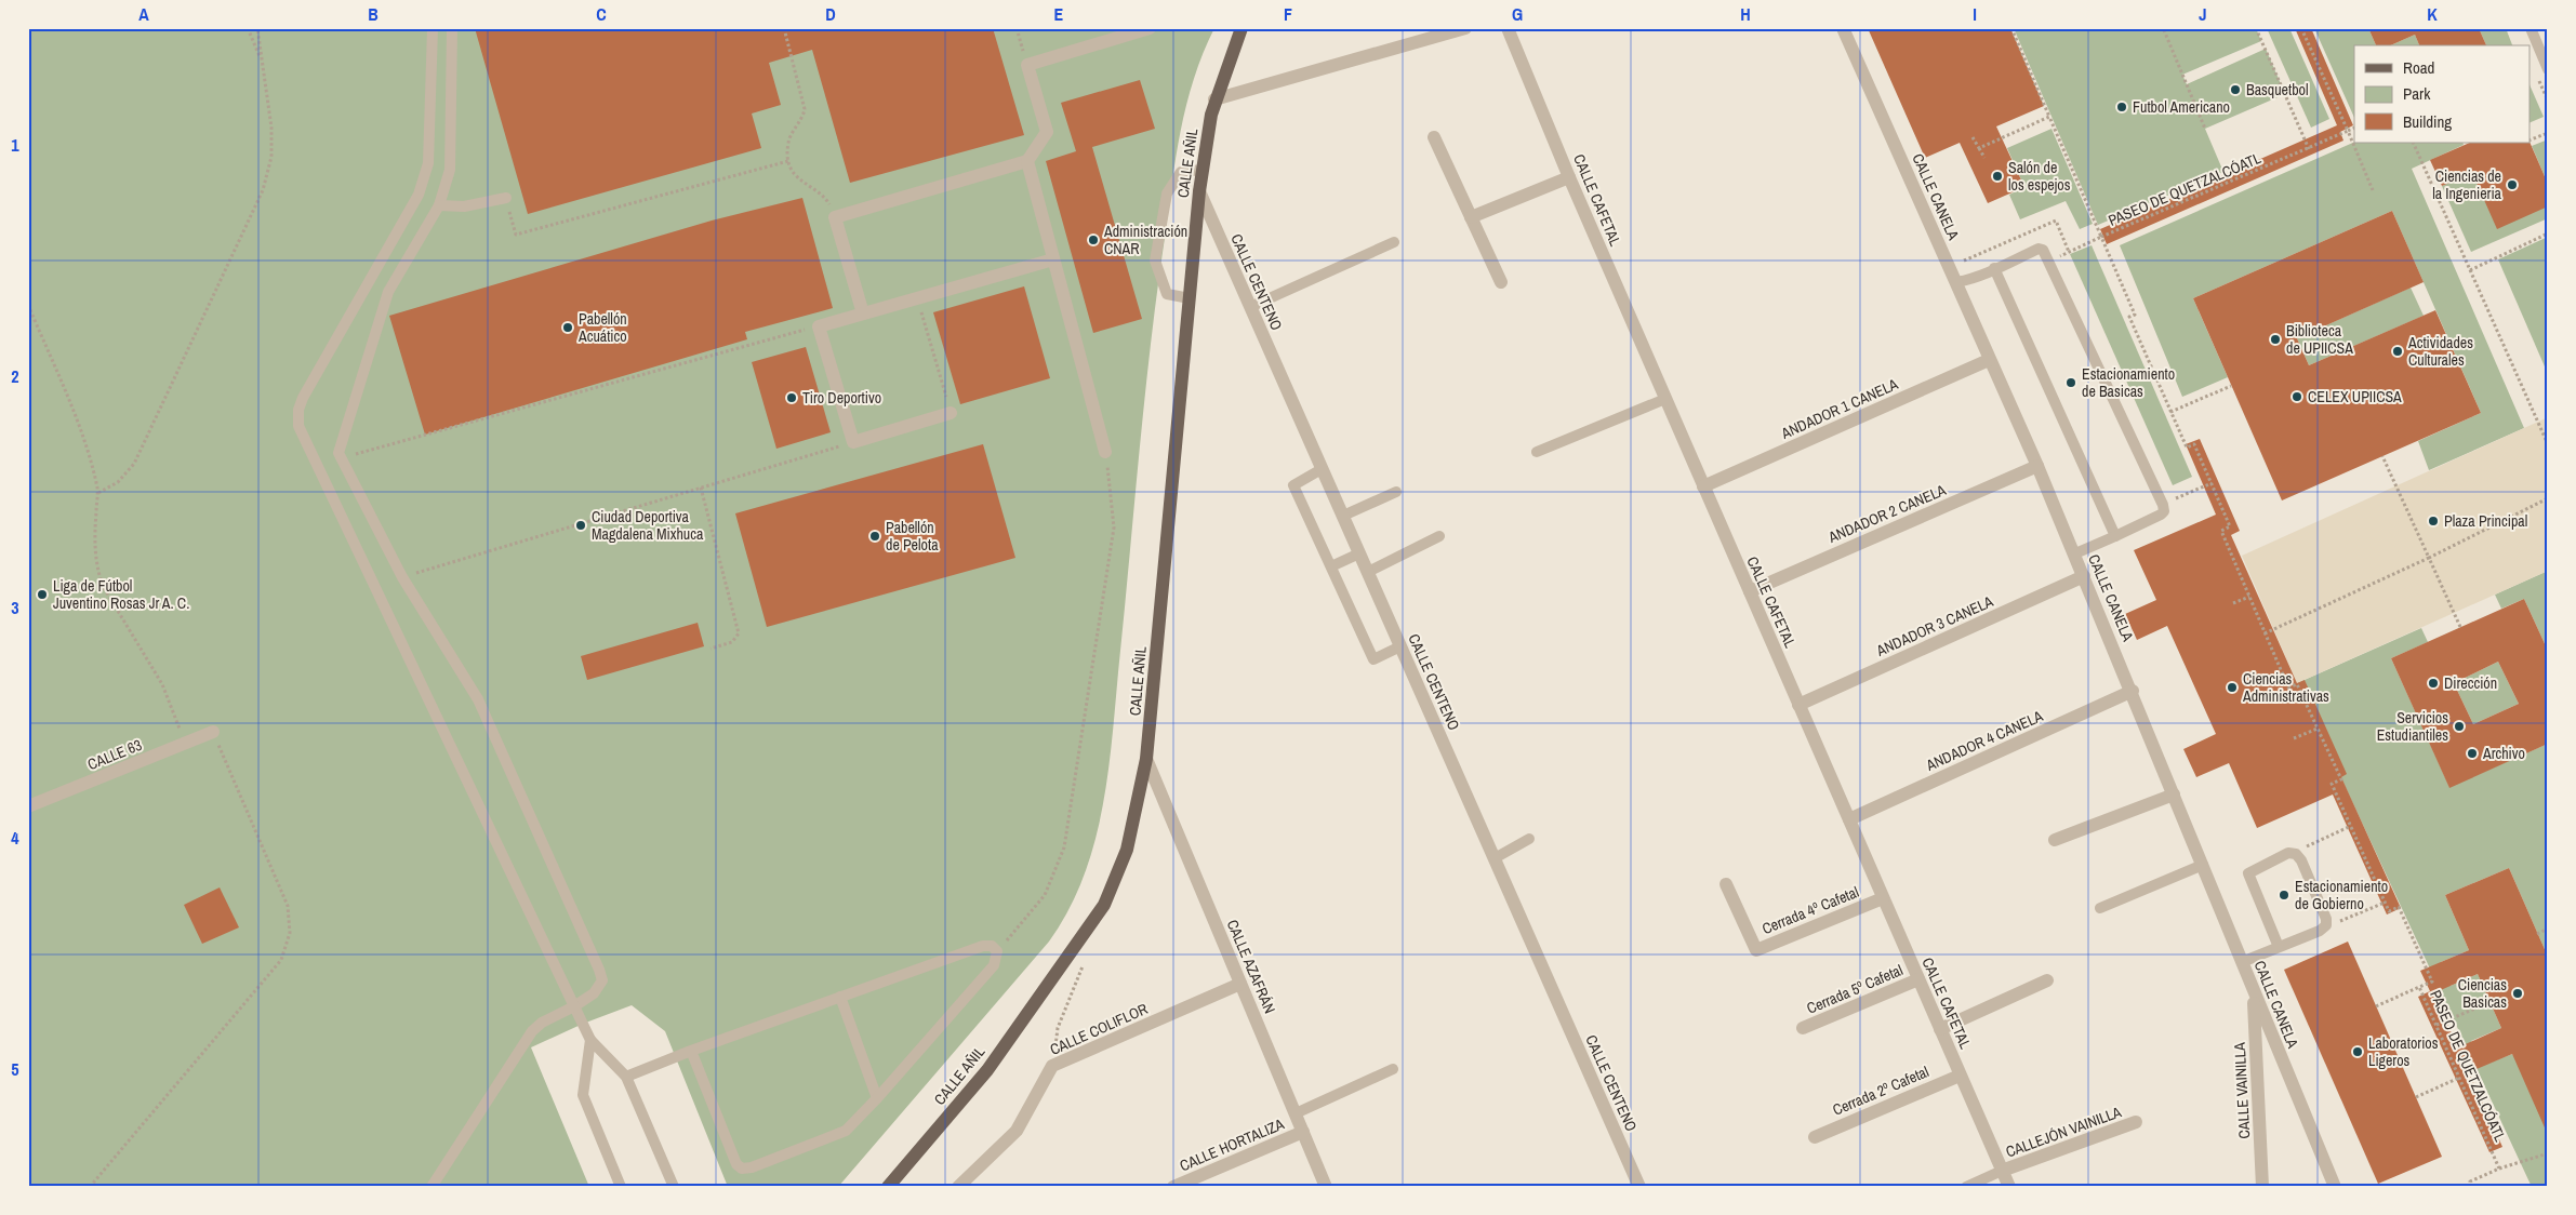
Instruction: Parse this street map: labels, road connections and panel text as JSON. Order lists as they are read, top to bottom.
{
  "streets": {
    "main road": ["CALLE AÑIL"],
    "street": [
      "CALLE CANELA",
      "CALLE CAFETAL",
      "CALLE CENTENO",
      "ANDADOR 1 CANELA",
      "ANDADOR 2 CANELA",
      "ANDADOR 3 CANELA",
      "ANDADOR 4 CANELA",
      "CALLE 63",
      "Cerrada 4º Cafetal",
      "CALLE AZAFRÁN",
      "Cerrada 5º Cafetal",
      "CALLE COLIFLOR",
      "Cerrada 2º Cafetal",
      "CALLE VAINILLA",
      "CALLEJÓN VAINILLA",
      "CALLE HORTALIZA"
    ],
    "path": ["PASEO DE QUETZALCÓATL"]
  },
  "crossings": [
    ["CALLE AÑIL", "CALLE CENTENO"],
    ["CALLE AÑIL", "CALLE AZAFRÁN"],
    ["CALLE CANELA", "ANDADOR 1 CANELA"],
    ["CALLE CANELA", "ANDADOR 2 CANELA"],
    ["CALLE CANELA", "ANDADOR 3 CANELA"],
    ["CALLE CANELA", "ANDADOR 4 CANELA"],
    ["CALLE CANELA", "CALLE VAINILLA"],
    ["CALLE CAFETAL", "ANDADOR 1 CANELA"],
    ["CALLE CAFETAL", "ANDADOR 2 CANELA"],
    ["CALLE CAFETAL", "ANDADOR 3 CANELA"],
    ["CALLE CAFETAL", "ANDADOR 4 CANELA"],
    ["CALLE CAFETAL", "Cerrada 4º Cafetal"],
    ["CALLE CAFETAL", "Cerrada 5º Cafetal"],
    ["CALLE CAFETAL", "Cerrada 2º Cafetal"],
    ["CALLE CAFETAL", "CALLEJÓN VAINILLA"],
    ["CALLE AZAFRÁN", "CALLE COLIFLOR"],
    ["CALLE AZAFRÁN", "CALLE HORTALIZA"]
  ],
  "places": [
    "Basquetbol",
    "Futbol Americano",
    "Salón de los espejos",
    "Ciencias de la Ingenieria",
    "Administración CNAR",
    "Pabellón Acuático",
    "Biblioteca de UPIICSA",
    "Actividades Culturales",
    "Estacionamiento de Basicas",
    "CELEX UPIICSA",
    "Tiro Deportivo",
    "Plaza Principal",
    "Ciudad Deportiva Magdalena Mixhuca",
    "Pabellón de Pelota",
    "Liga de Fútbol Juventino Rosas Jr A. C.",
    "Dirección",
    "Ciencias Administrativas",
    "Servicios Estudiantiles",
    "Archivo",
    "Estacionamiento de Gobierno",
    "Ciencias Basicas",
    "Laboratorios Ligeros"
  ],
  "legend": ["Road", "Park", "Building"],
  "grid": {
    "columns": [
      "A",
      "B",
      "C",
      "D",
      "E",
      "F",
      "G",
      "H",
      "I",
      "J",
      "K"
    ],
    "rows": [
      "1",
      "2",
      "3",
      "4",
      "5"
    ]
  }
}
